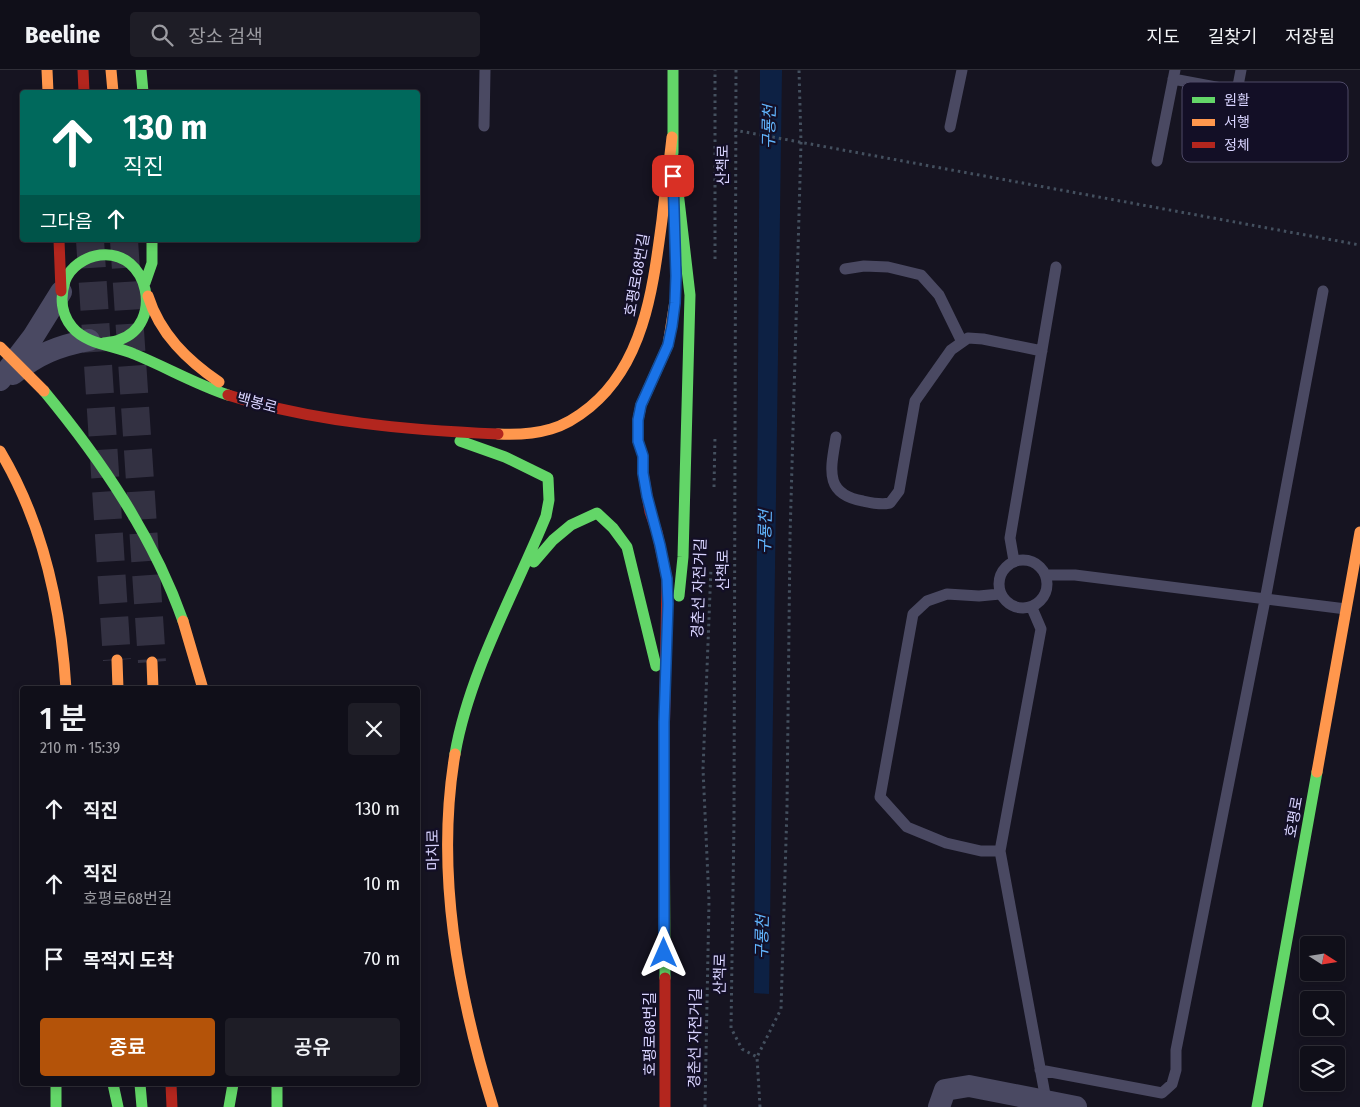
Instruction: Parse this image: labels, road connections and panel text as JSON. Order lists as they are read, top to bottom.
{
  "streets": {
    "main road": [
      "호평로68번길",
      "백봉로",
      "호평로",
      "마치로"
    ],
    "path": ["산책로", "경춘선 자전거길"]
  },
  "crossings": [
    ["호평로68번길", "마치로"]
  ],
  "water": ["구룡천"],
  "legend": ["원활", "서행", "정체"],
  "north": "right",
  "page": {
    "header": "Beeline",
    "search": "장소 검색",
    "nav": ["지도", "길찾기", "저장됨"],
    "turn": ["130 m", "직진"],
    "then": "그다음",
    "heading": ["1 분", "210 m · 15:39"],
    "list": [
      {
        "name": "직진",
        "value": "130 m"
      },
      {
        "name": "직진",
        "note": "호평로68번길",
        "value": "10 m"
      },
      {
        "name": "목적지 도착",
        "value": "70 m"
      }
    ],
    "buttons": ["종료", "공유"]
  }
}
